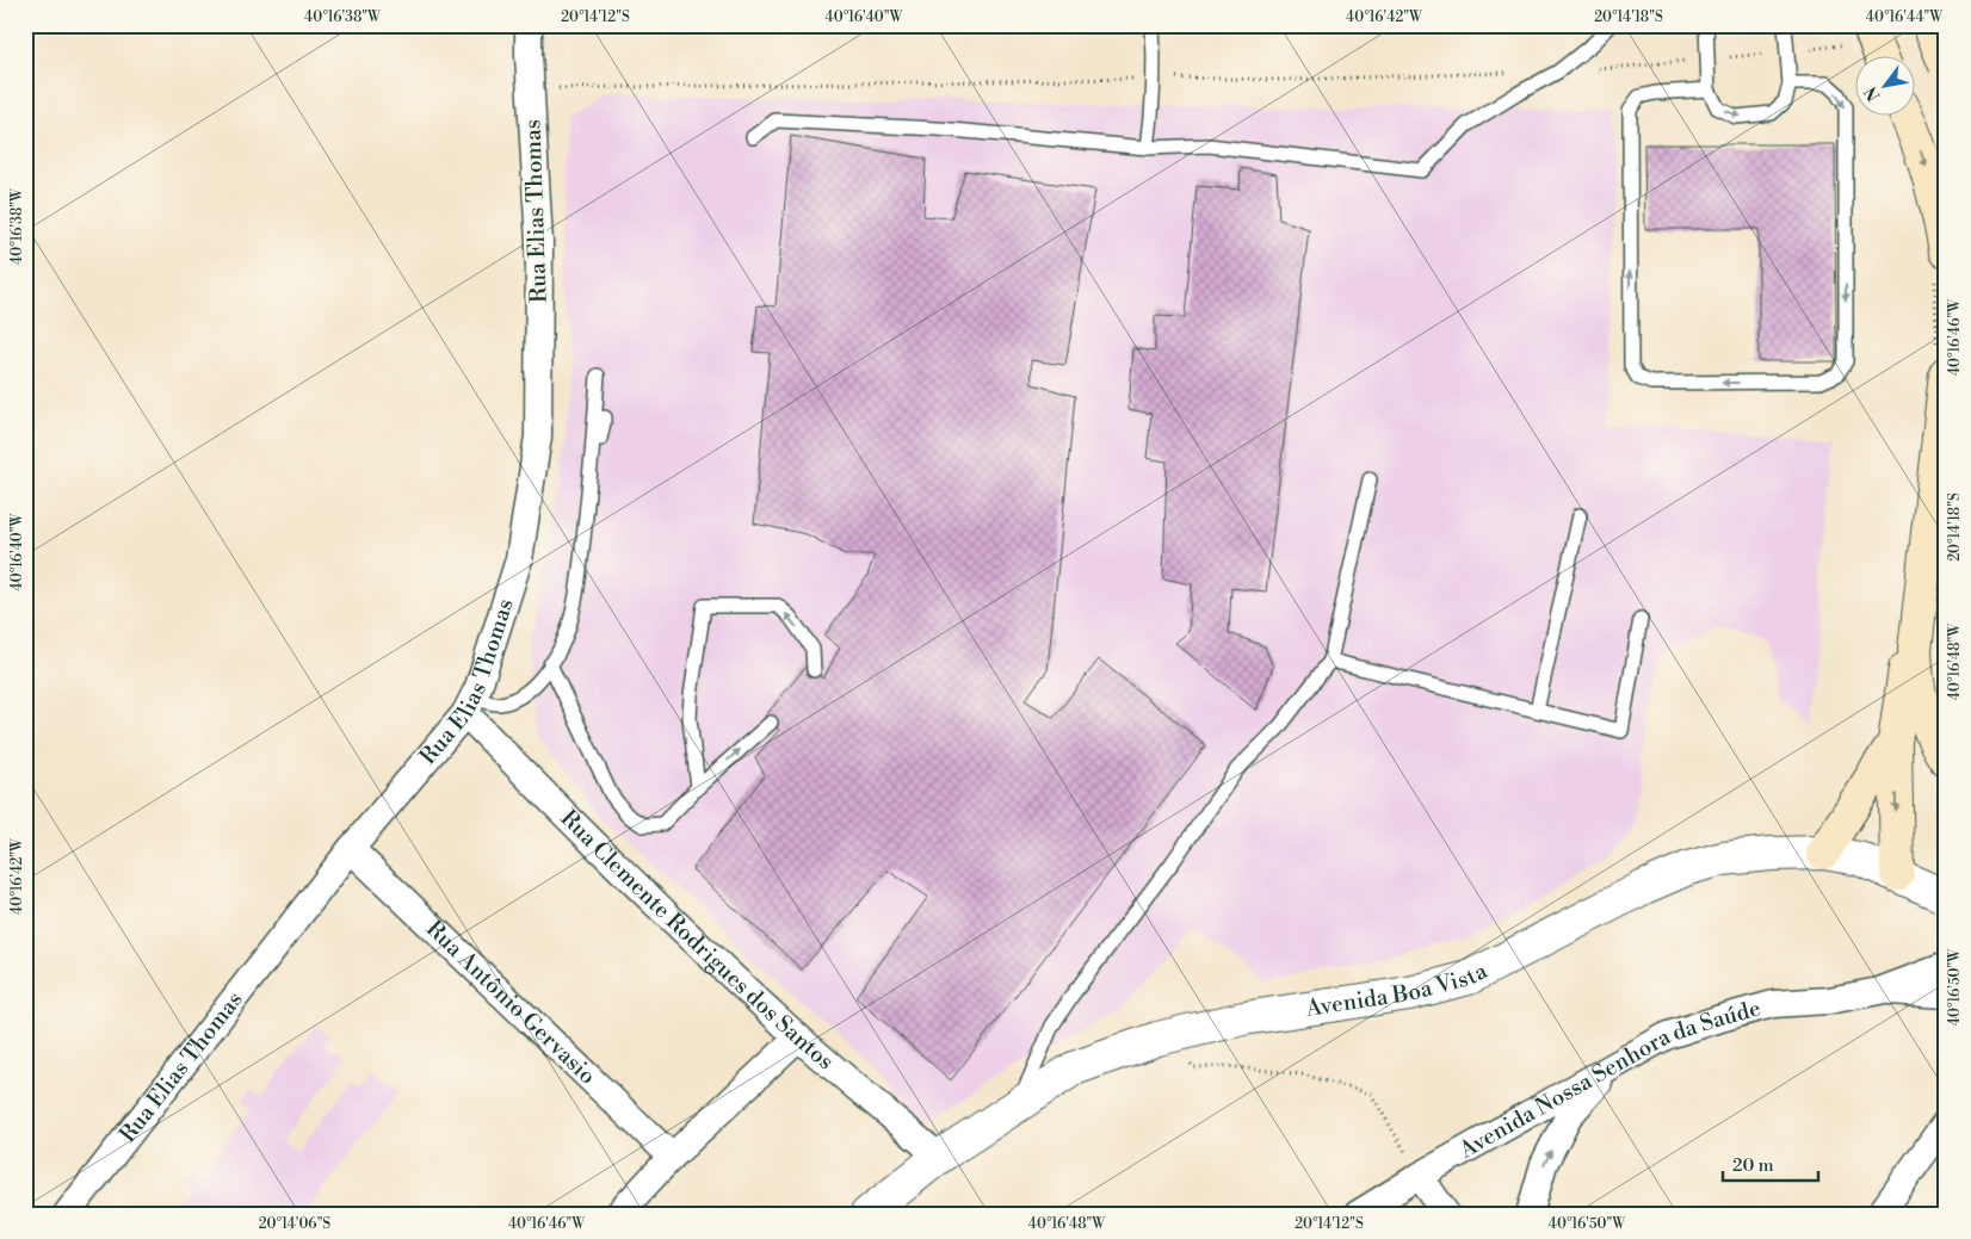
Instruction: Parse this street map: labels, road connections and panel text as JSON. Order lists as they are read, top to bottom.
{
  "streets": {
    "street": [
      "Rua Elias Thomas",
      "Rua Clemente Rodrigues dos Santos",
      "Avenida Boa Vista",
      "Rua Antônio Gervasio",
      "Avenida Nossa Senhora da Saúde"
    ]
  },
  "crossings": [
    ["Rua Elias Thomas", "Rua Clemente Rodrigues dos Santos"],
    ["Rua Elias Thomas", "Rua Antônio Gervasio"],
    ["Rua Clemente Rodrigues dos Santos", "Avenida Boa Vista"]
  ],
  "scale_bar": "20 m",
  "north": "bottom left",
  "coordinates": [
    "40°16'38\"W",
    "20°14'12\"S",
    "40°16'40\"W",
    "40°16'42\"W",
    "20°14'18\"S",
    "40°16'44\"W",
    "40°16'46\"W",
    "40°16'48\"W",
    "40°16'50\"W",
    "20°14'06\"S"
  ]
}
